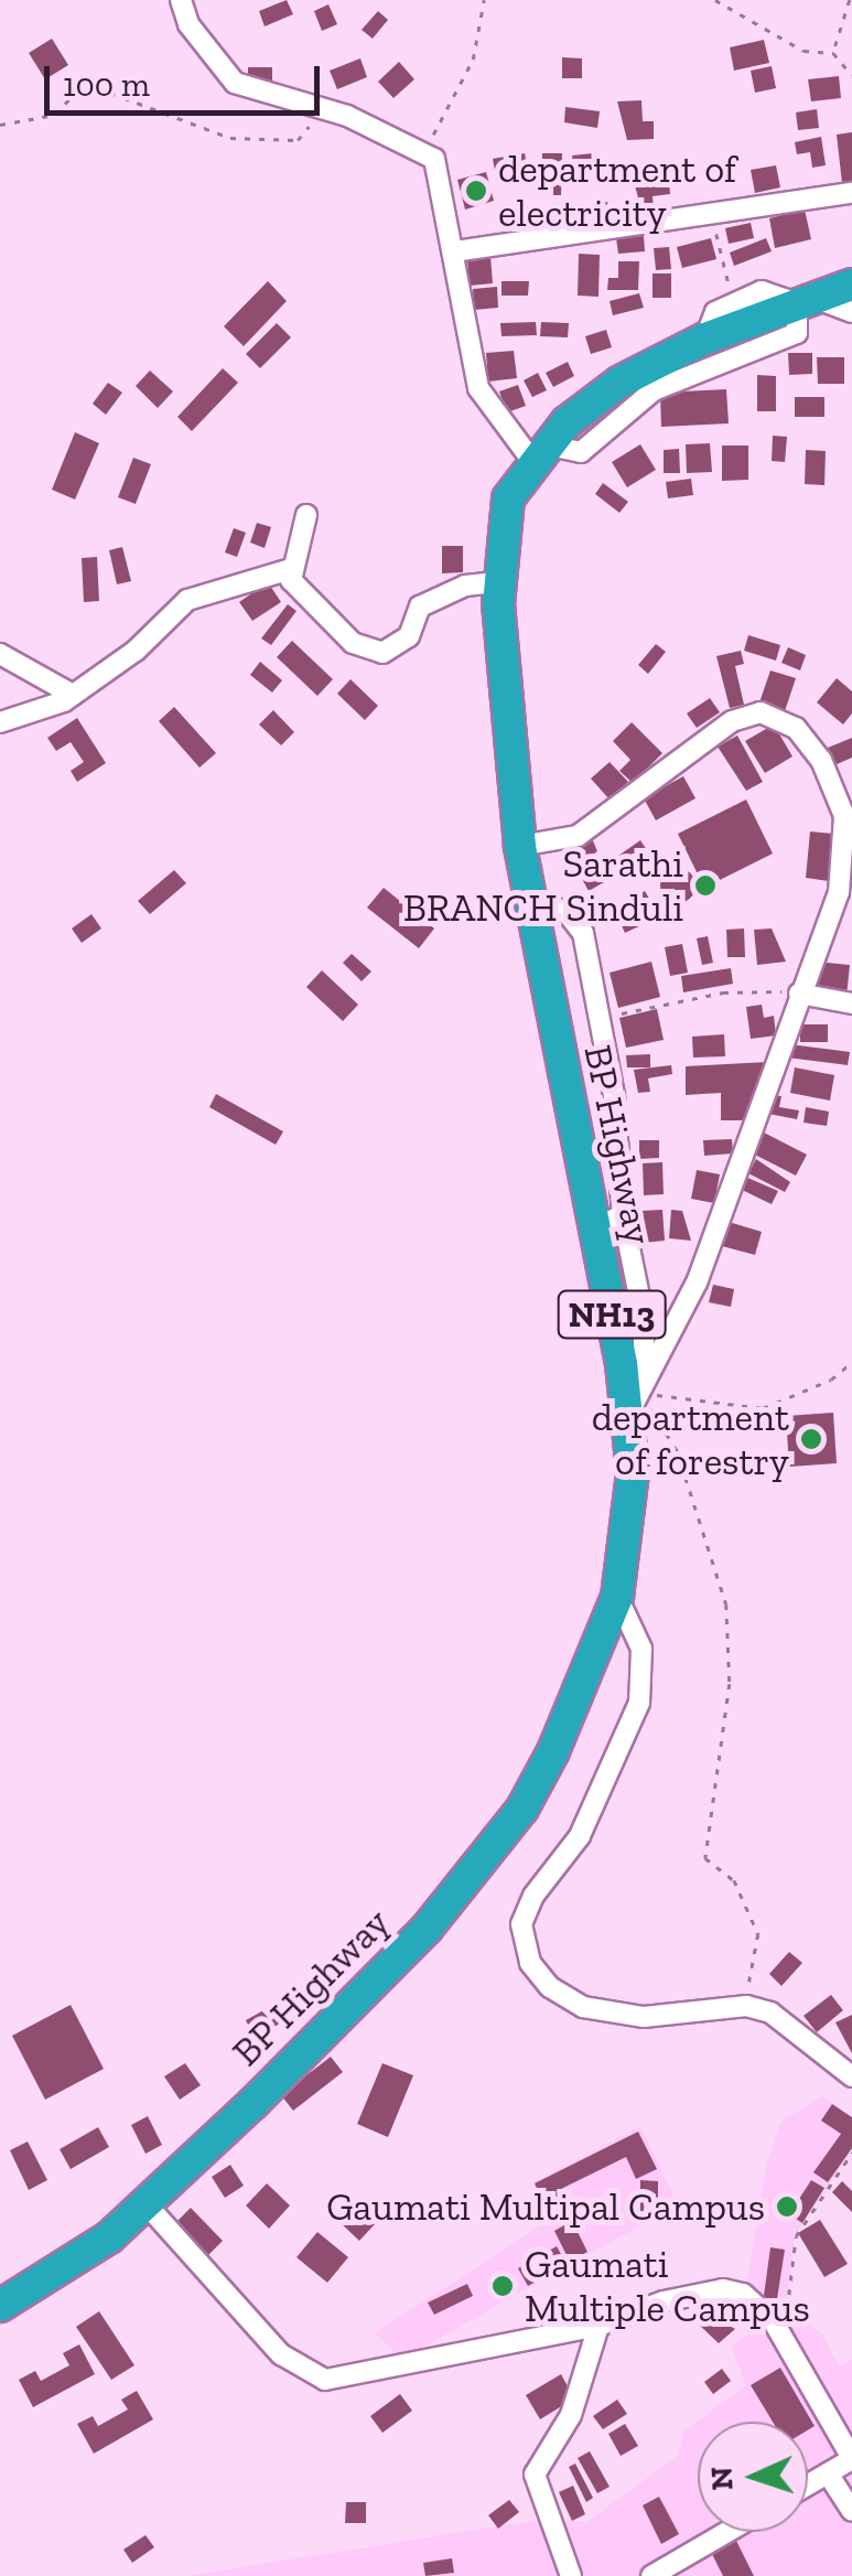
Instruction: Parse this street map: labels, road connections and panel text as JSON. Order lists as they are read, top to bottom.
{
  "streets": {
    "highway": ["BP Highway", "NH13"]
  },
  "places": [
    "department of electricity",
    "Sarathi BRANCH Sinduli",
    "department of forestry",
    "Gaumati Multipal Campus",
    "Gaumati Multiple Campus"
  ],
  "scale_bar": "100 m",
  "north": "left"
}
